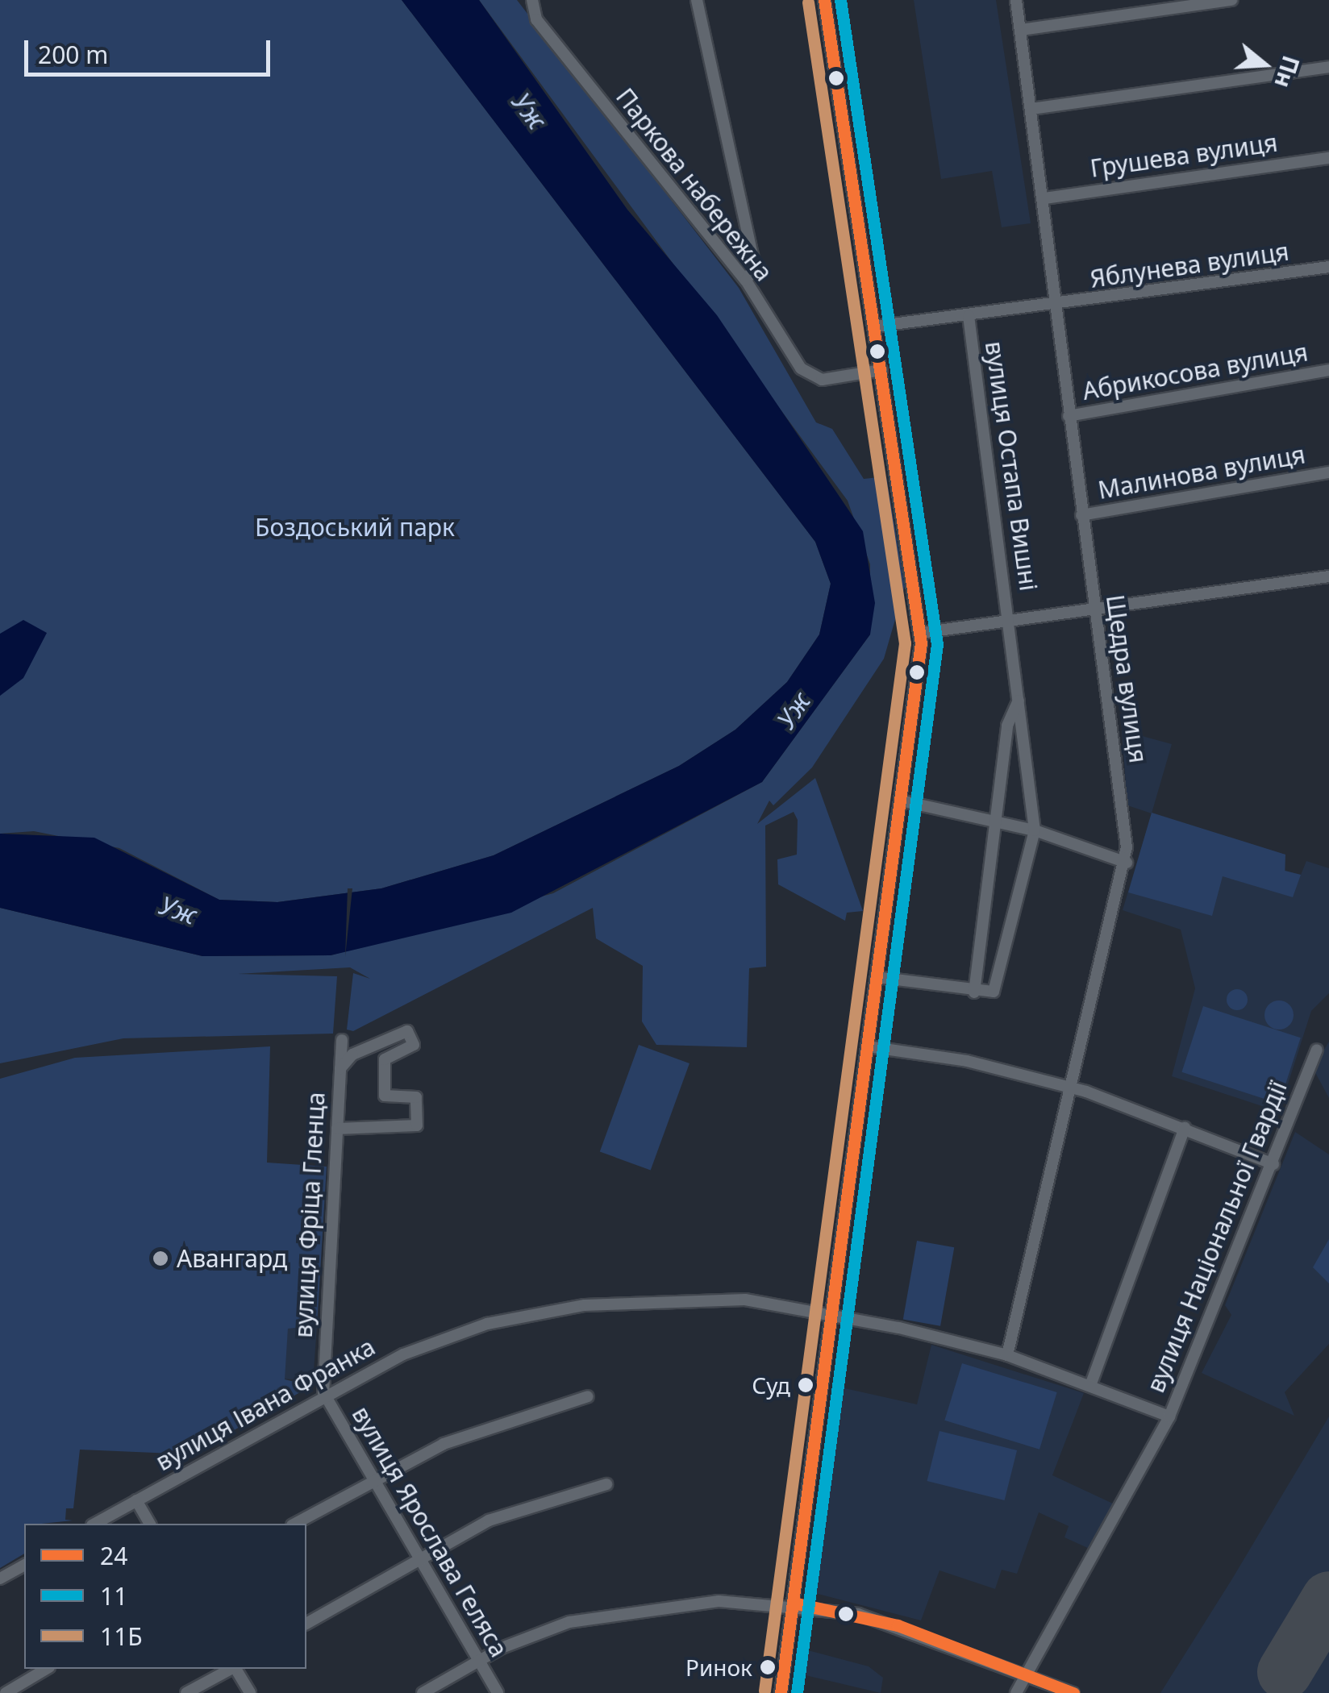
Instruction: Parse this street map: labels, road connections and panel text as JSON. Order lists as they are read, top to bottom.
{
  "streets": {
    "street": [
      "Грушева вулиця",
      "Паркова набережна",
      "Яблунева вулиця",
      "Абрикосова вулиця",
      "вулиця Остапа Вишні",
      "Малинова вулиця",
      "Щедра вулиця",
      "вулиця Фріца Гленца",
      "вулиця Національної Гвардії",
      "вулиця Івана Франка",
      "вулиця Ярослава Геляса"
    ]
  },
  "crossings": [
    ["Грушева вулиця", "Щедра вулиця"],
    ["Яблунева вулиця", "вулиця Остапа Вишні"],
    ["Яблунева вулиця", "Щедра вулиця"],
    ["Абрикосова вулиця", "Щедра вулиця"],
    ["Малинова вулиця", "Щедра вулиця"],
    ["Щедра вулиця", "вулиця Івана Франка"],
    ["вулиця Фріца Гленца", "вулиця Івана Франка"],
    ["вулиця Фріца Гленца", "вулиця Ярослава Геляса"],
    ["вулиця Національної Гвардії", "вулиця Івана Франка"],
    ["вулиця Івана Франка", "вулиця Ярослава Геляса"]
  ],
  "water": ["Уж"],
  "parks": ["Боздоський парк"],
  "places": ["Авангард", "Суд", "Ринок"],
  "lines": ["transit line 24", "transit line 11", "transit line 11Б"],
  "legend": ["24", "11", "11Б"],
  "scale_bar": "200 m",
  "north": "right"
}
